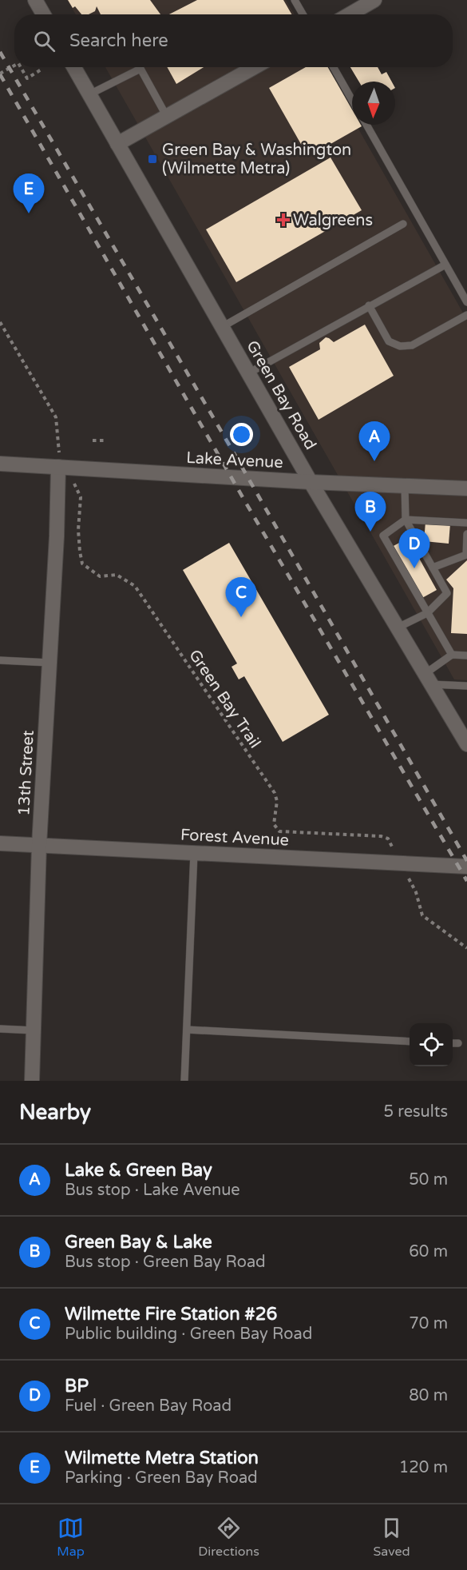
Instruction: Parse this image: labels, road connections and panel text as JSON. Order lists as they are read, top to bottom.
{
  "streets": {
    "street": [
      "Green Bay Road",
      "Lake Avenue",
      "13th Street",
      "Forest Avenue"
    ],
    "path": ["Green Bay Trail"]
  },
  "crossings": [
    ["Green Bay Road", "Lake Avenue"],
    ["Lake Avenue", "13th Street"],
    ["13th Street", "Forest Avenue"]
  ],
  "places": {
    "transit": ["Green Bay & Washington (Wilmette Metra)"],
    "health": ["Walgreens"]
  },
  "north": "bottom",
  "page": {
    "search": "Search here",
    "pins": [
      "E",
      "A",
      "B",
      "D",
      "C"
    ],
    "heading": ["Nearby", "5 results"],
    "list": [
      {
        "mark": "A",
        "name": "Lake & Green Bay",
        "note": "Bus stop · Lake Avenue",
        "value": "50 m"
      },
      {
        "mark": "B",
        "name": "Green Bay & Lake",
        "note": "Bus stop · Green Bay Road",
        "value": "60 m"
      },
      {
        "mark": "C",
        "name": "Wilmette Fire Station #26",
        "note": "Public building · Green Bay Road",
        "value": "70 m"
      },
      {
        "mark": "D",
        "name": "BP",
        "note": "Fuel · Green Bay Road",
        "value": "80 m"
      },
      {
        "mark": "E",
        "name": "Wilmette Metra Station",
        "note": "Parking · Green Bay Road",
        "value": "120 m"
      }
    ],
    "nav": ["Map", "Directions", "Saved"]
  }
}
